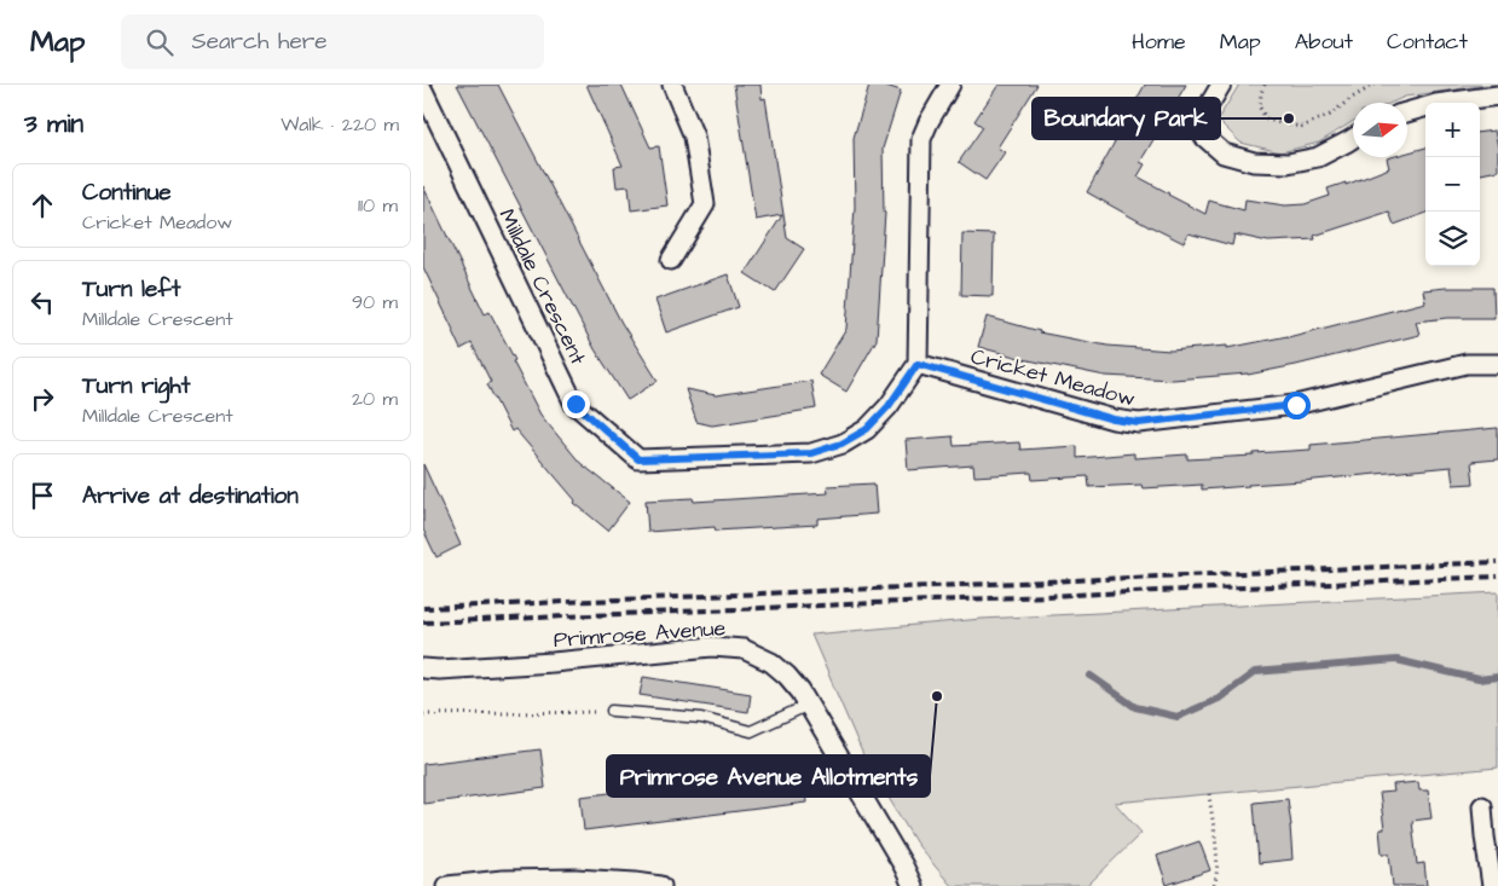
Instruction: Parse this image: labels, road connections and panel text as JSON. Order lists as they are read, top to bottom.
{
  "streets": {
    "street": ["Milldale Crescent", "Cricket Meadow", "Primrose Avenue"]
  },
  "crossings": [
    ["Milldale Crescent", "Cricket Meadow"]
  ],
  "places": ["Boundary Park", "Primrose Avenue Allotments"],
  "north": "right",
  "page": {
    "header": "Map",
    "search": "Search here",
    "nav": [
      "Home",
      "Map",
      "About",
      "Contact"
    ],
    "heading": ["3 min", "Walk · 220 m"],
    "map_buttons": ["+", "−"],
    "list": [
      ["Continue", "Cricket Meadow", "110 m"],
      ["Turn left", "Milldale Crescent", "90 m"],
      ["Turn right", "Milldale Crescent", "20 m"],
      "Arrive at destination"
    ]
  }
}
